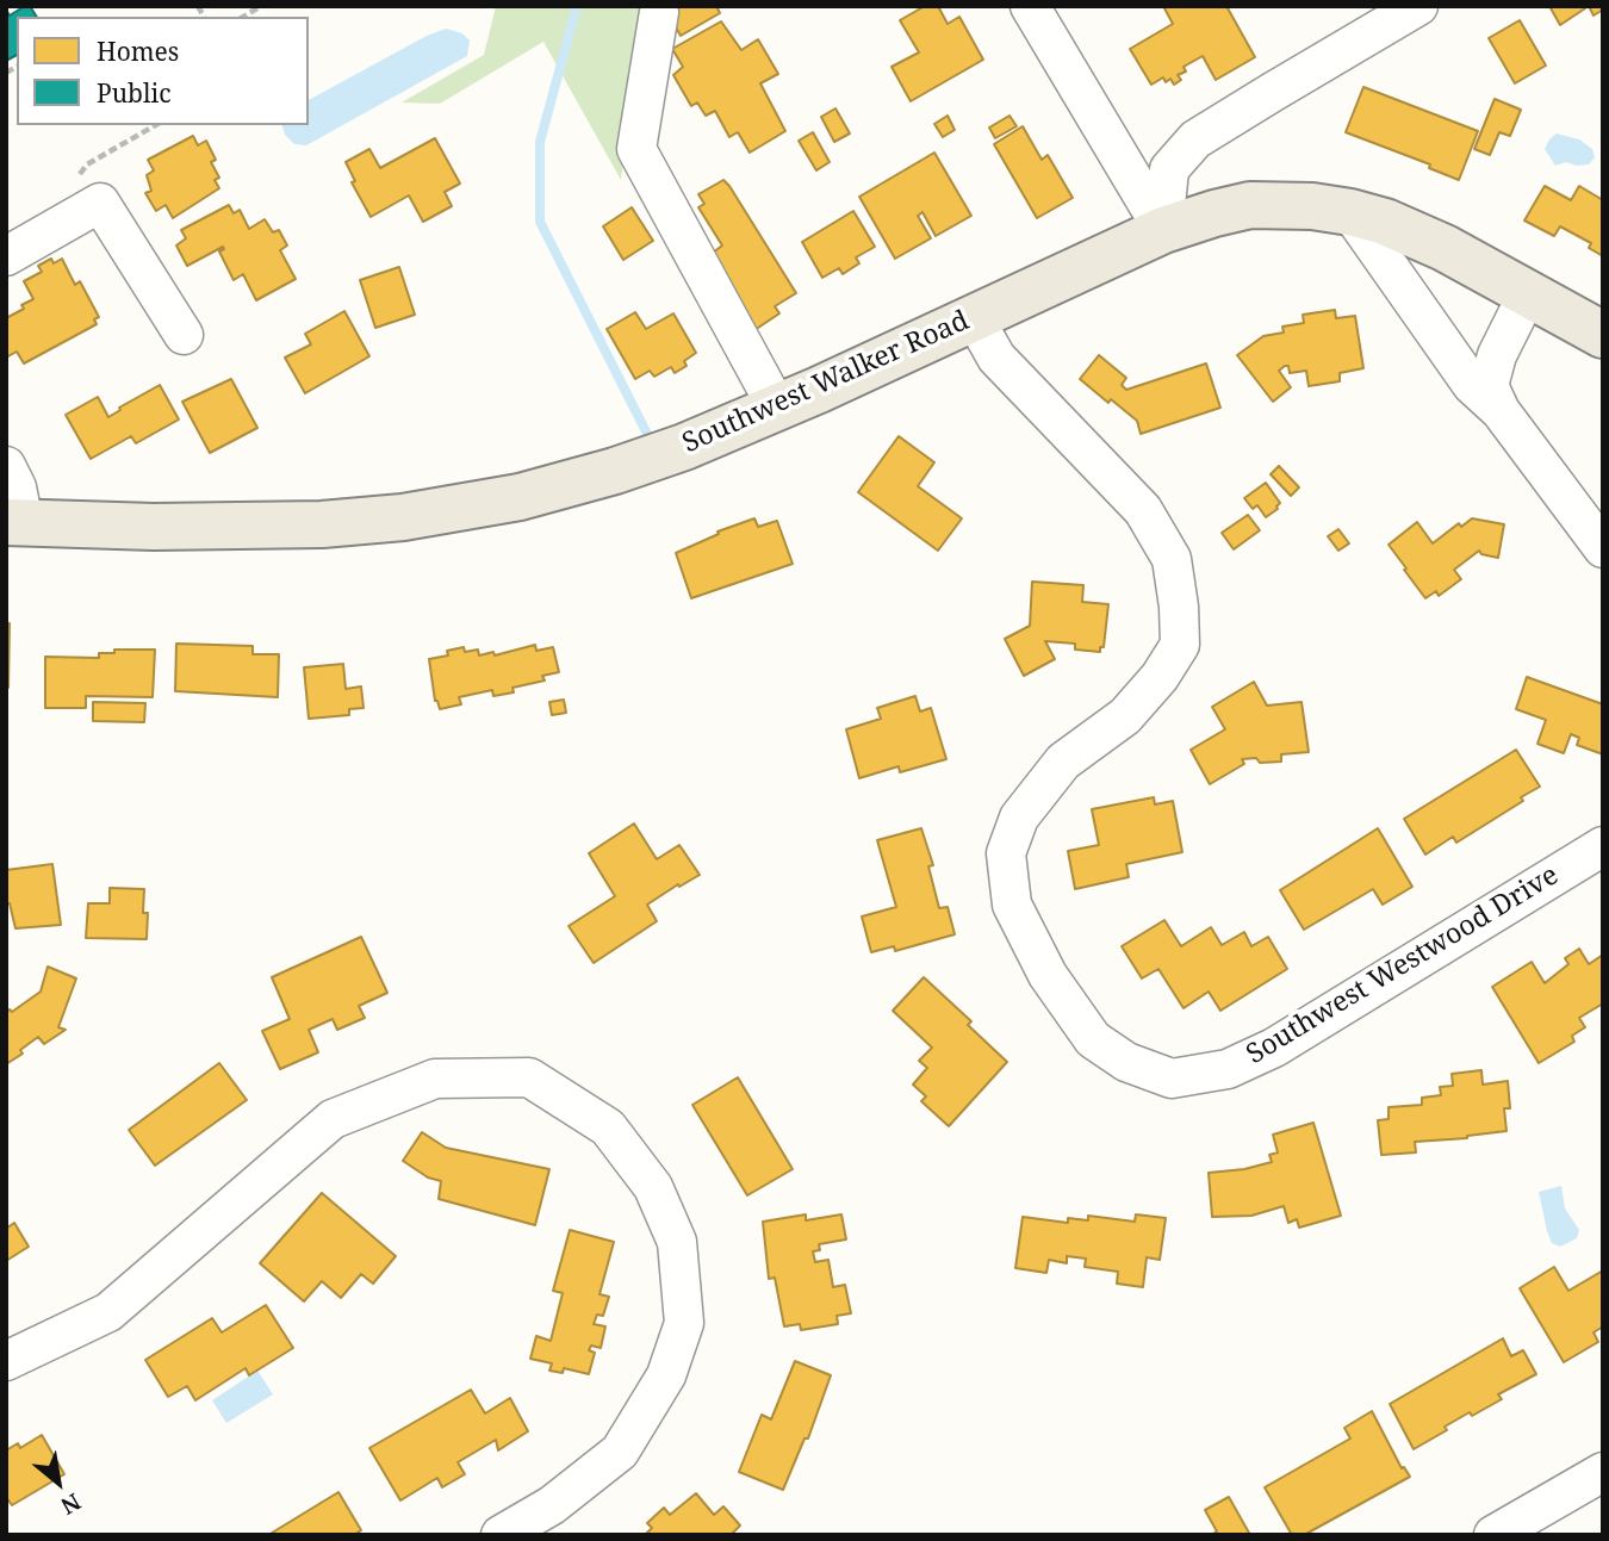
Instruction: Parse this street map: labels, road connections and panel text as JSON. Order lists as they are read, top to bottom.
{
  "streets": {
    "main road": ["Southwest Walker Road"],
    "street": ["Southwest Westwood Drive"]
  },
  "crossings": [
    ["Southwest Walker Road", "Southwest Westwood Drive"]
  ],
  "legend": ["Homes", "Public"],
  "north": "bottom right"
}
